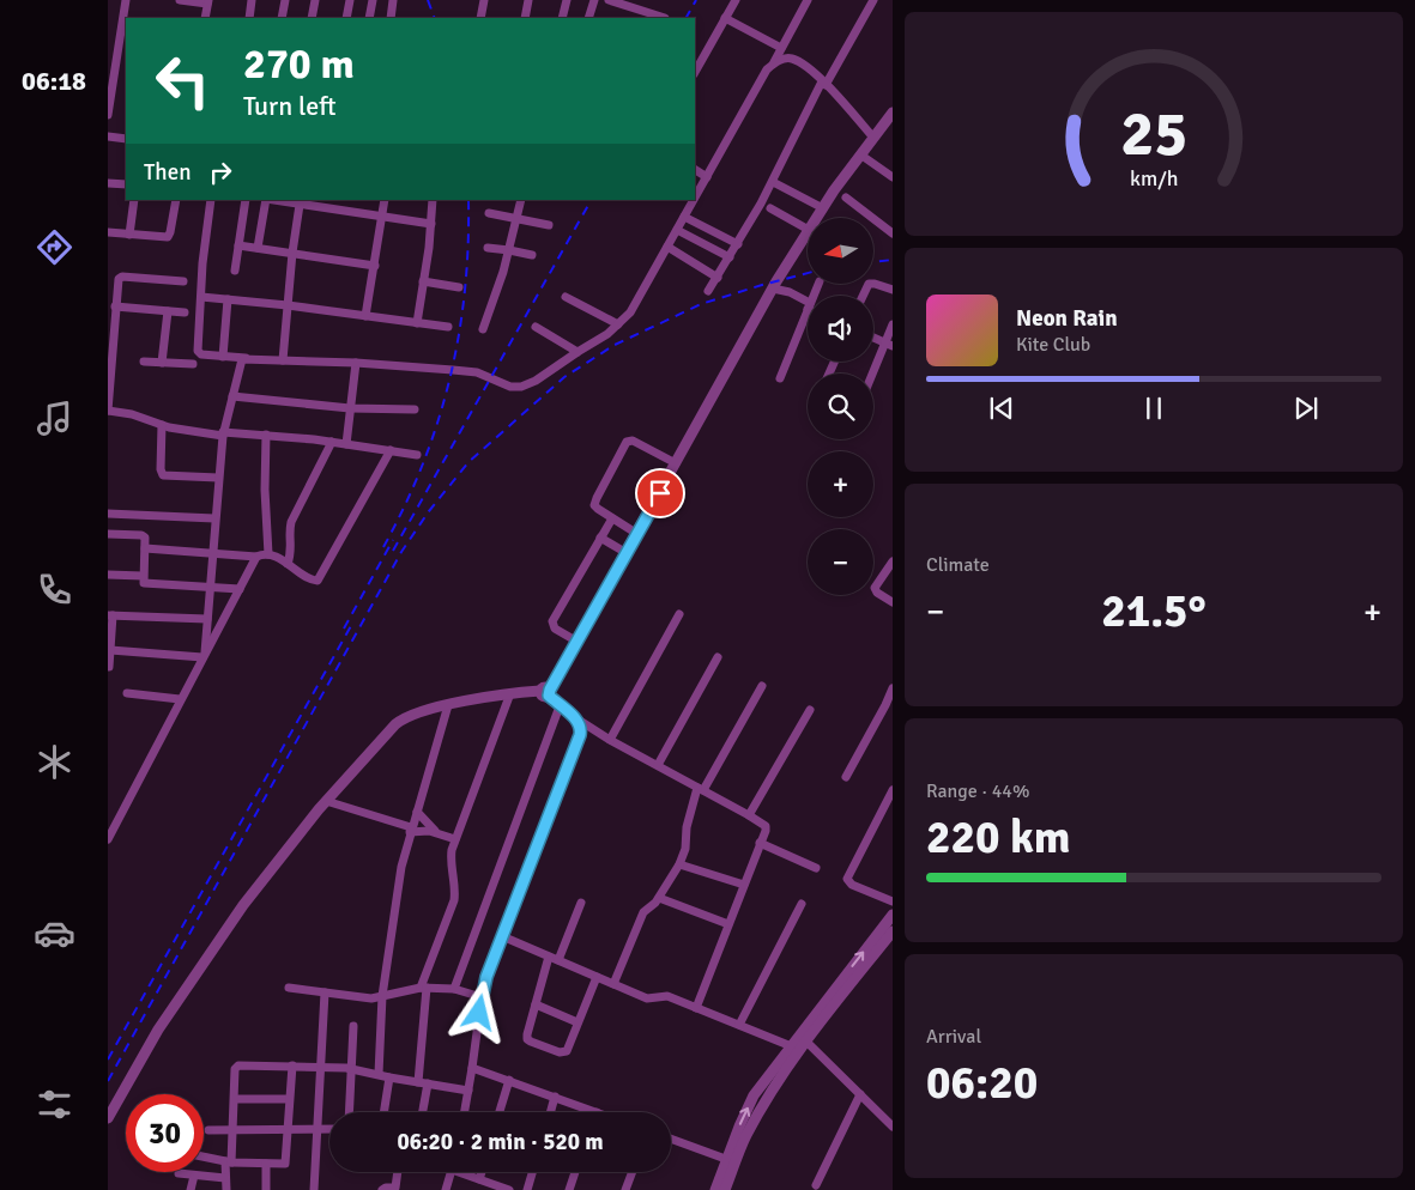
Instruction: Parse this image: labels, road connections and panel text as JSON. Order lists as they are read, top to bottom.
{
  "north": "left",
  "page": {
    "tabs": "06:18",
    "turn": ["270 m", "Turn left"],
    "then": "Then",
    "map_buttons": ["+", "−"],
    "song": ["Neon Rain", "Kite Club"],
    "tile": [
      "Climate",
      ["Range · 44%", "220 km"],
      ["Arrival", "06:20"]
    ],
    "heat": ["−", "21.5°", "+"],
    "limit": "30",
    "trip": "06:20 · 2 min · 520 m",
    "gauge": ["25", "km/h"]
  }
}
